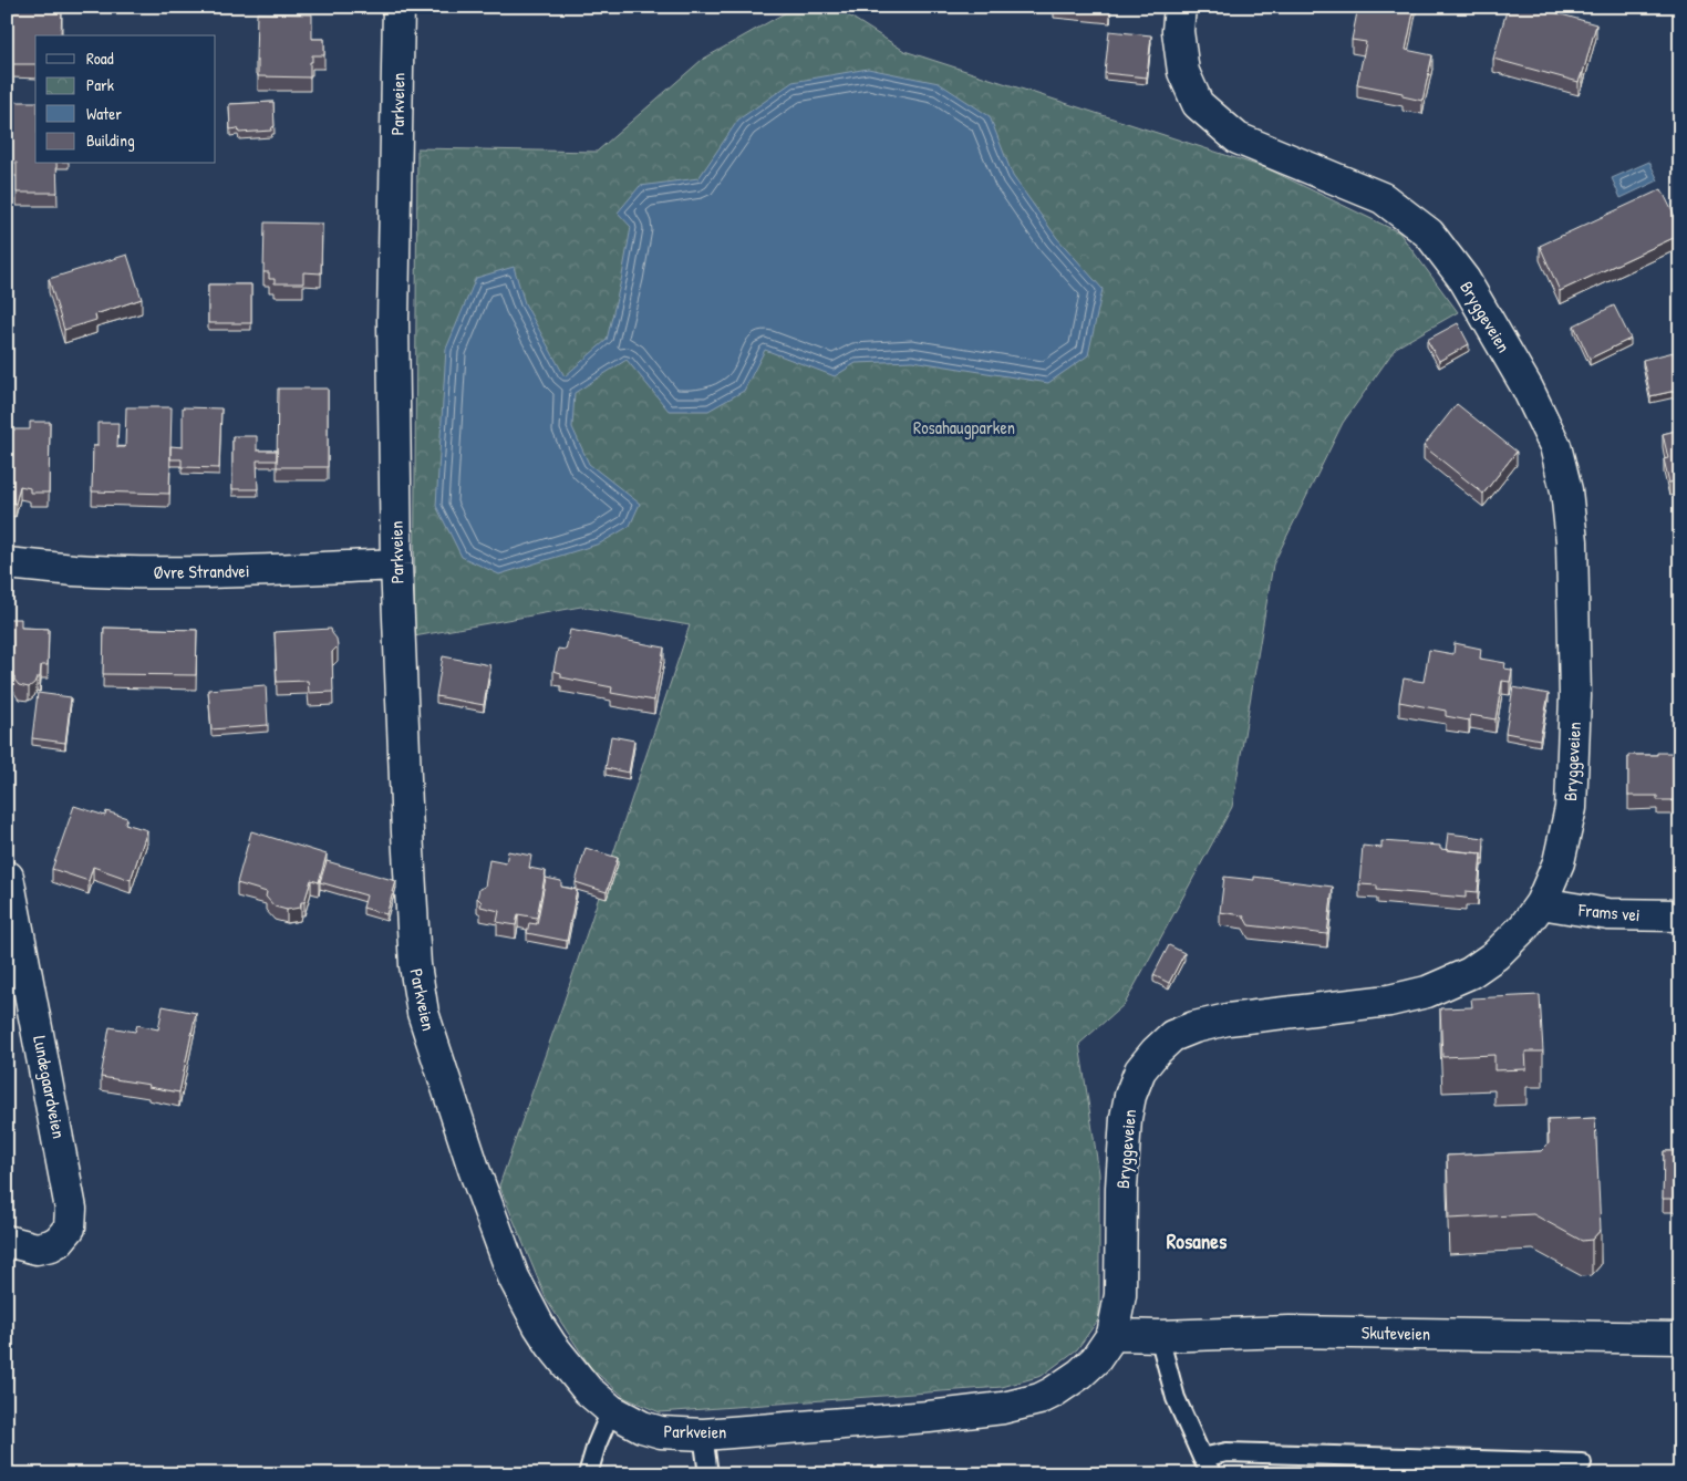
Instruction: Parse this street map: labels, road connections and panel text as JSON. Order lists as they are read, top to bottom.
{
  "streets": {
    "street": [
      "Parkveien",
      "Bryggeveien",
      "Øvre Strandvei",
      "Frams vei",
      "Lundegaardveien",
      "Skuteveien"
    ]
  },
  "crossings": [
    ["Parkveien", "Bryggeveien"],
    ["Parkveien", "Øvre Strandvei"],
    ["Parkveien", "Skuteveien"],
    ["Bryggeveien", "Frams vei"],
    ["Bryggeveien", "Skuteveien"]
  ],
  "districts": ["Rosanes"],
  "parks": ["Rosahaugparken"],
  "legend": [
    "Road",
    "Park",
    "Water",
    "Building"
  ]
}
